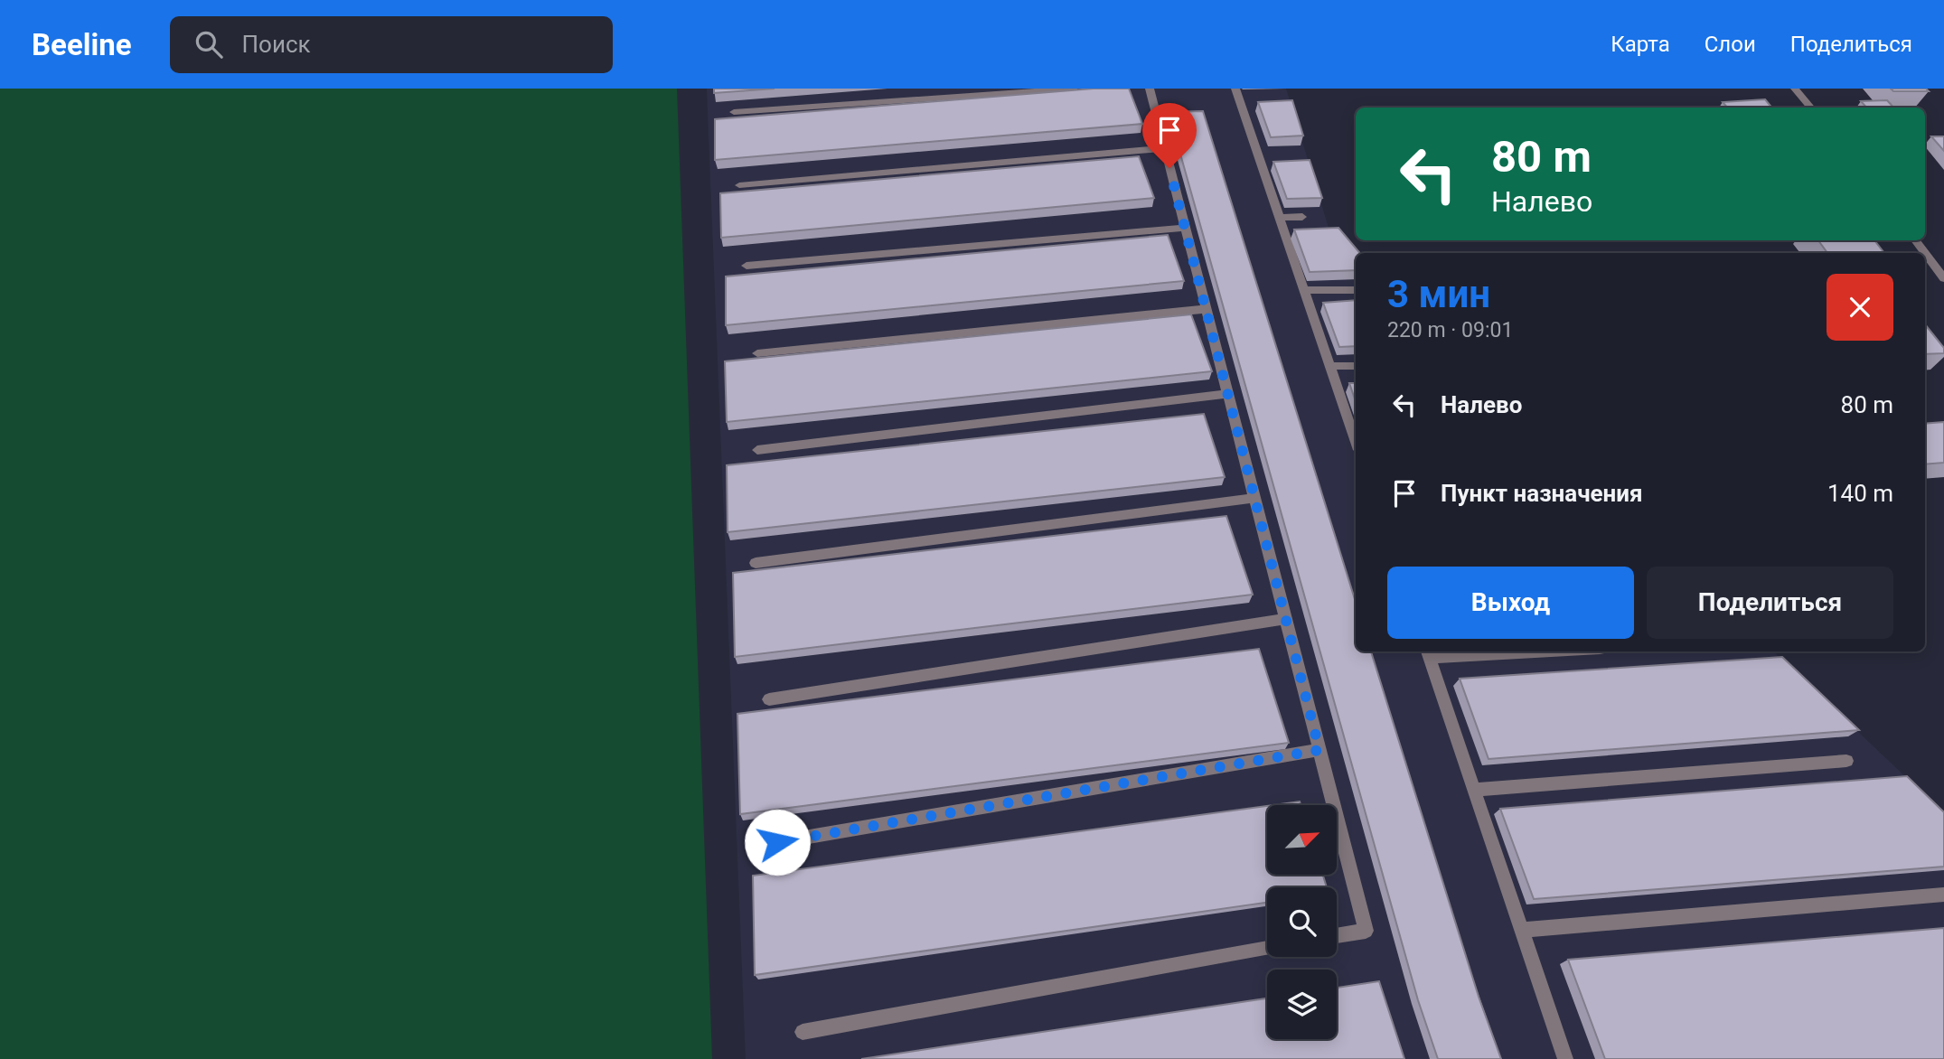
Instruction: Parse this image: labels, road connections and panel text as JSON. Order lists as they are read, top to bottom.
{
  "north": "top right",
  "page": {
    "header": "Beeline",
    "search": "Поиск",
    "nav": ["Карта", "Слои", "Поделиться"],
    "turn": ["80 m", "Налево"],
    "heading": ["3 мин", "220 m · 09:01"],
    "list": [
      {
        "name": "Налево",
        "value": "80 m"
      },
      {
        "name": "Пункт назначения",
        "value": "140 m"
      }
    ],
    "buttons": ["Выход", "Поделиться"]
  }
}
